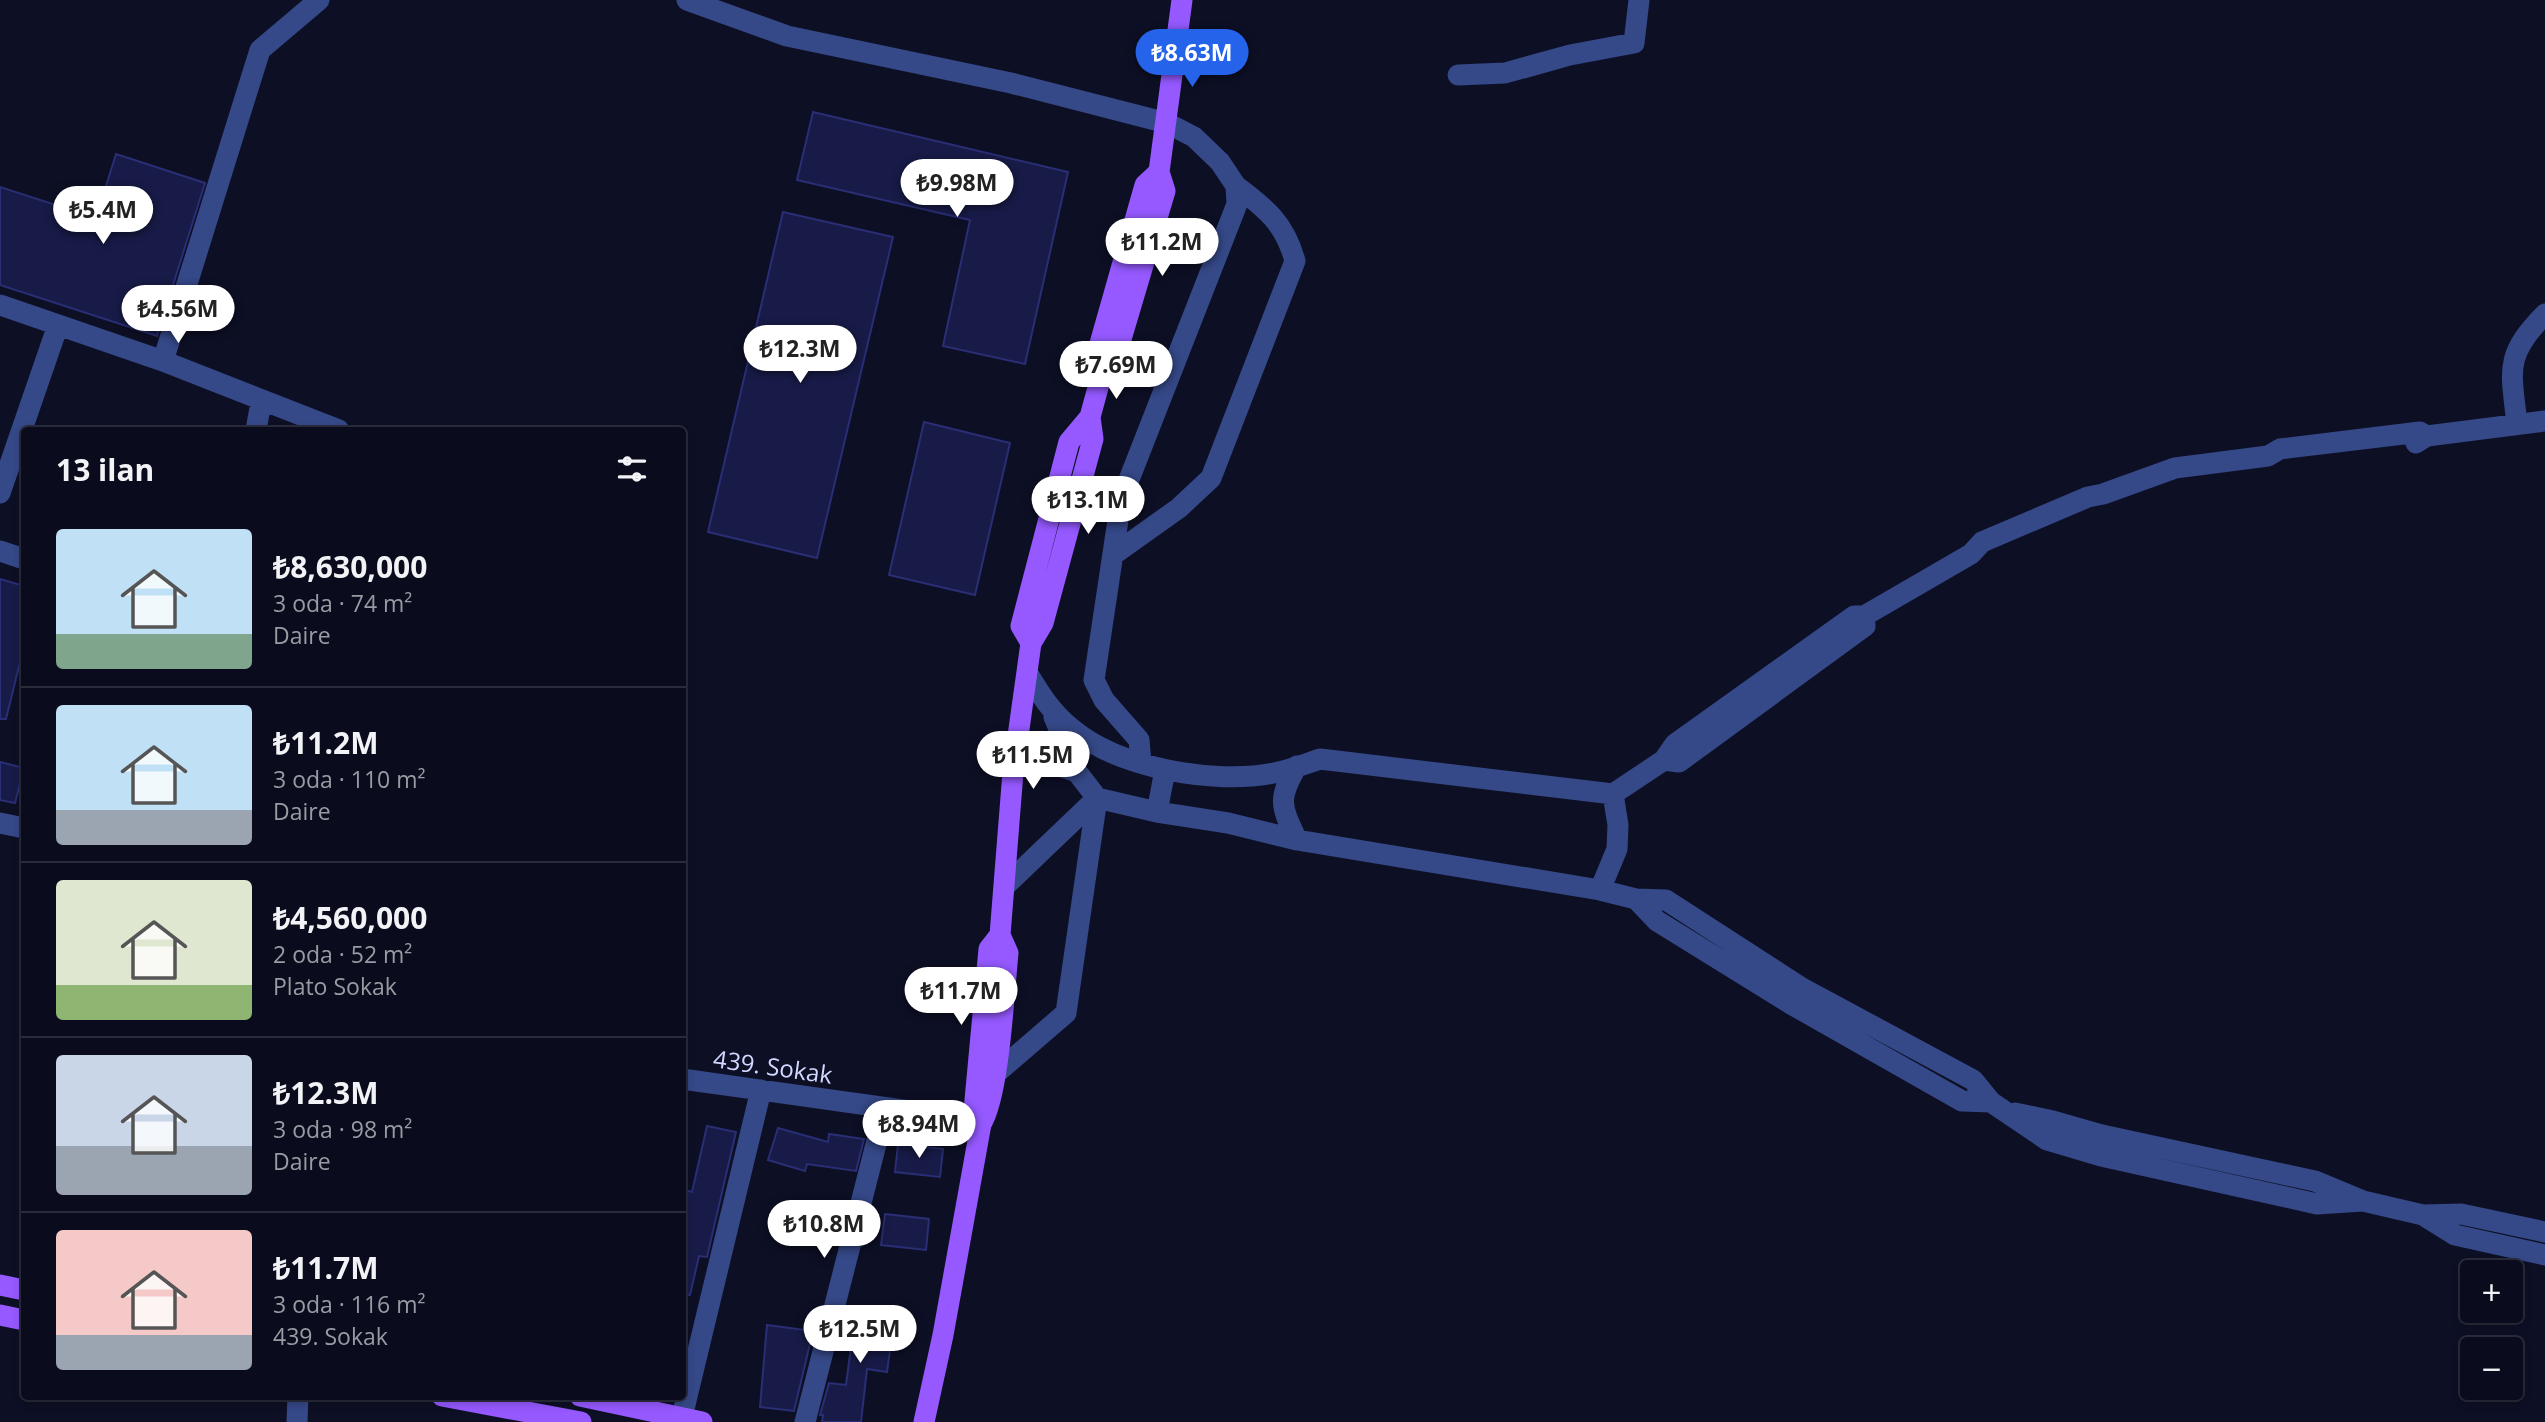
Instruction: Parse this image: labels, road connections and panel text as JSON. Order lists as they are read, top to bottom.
{
  "streets": {
    "street": ["439. Sokak"]
  },
  "page": {
    "price": [
      "₺8.63M",
      "₺9.98M",
      "₺5.4M",
      "₺11.2M",
      "₺4.56M",
      "₺12.3M",
      "₺7.69M",
      "₺13.1M",
      "₺11.5M",
      "₺11.7M",
      "₺8.94M",
      "₺10.8M",
      "₺12.5M"
    ],
    "heading": "13 ilan",
    "list": [
      {
        "name": "₺8,630,000",
        "note": "3 oda · 74 m² · Daire"
      },
      {
        "name": "₺11.2M",
        "note": "3 oda · 110 m² · Daire"
      },
      {
        "name": "₺4,560,000",
        "note": "2 oda · 52 m² · Plato Sokak"
      },
      {
        "name": "₺12.3M",
        "note": "3 oda · 98 m² · Daire"
      },
      {
        "name": "₺11.7M",
        "note": "3 oda · 116 m² · 439. Sokak"
      }
    ],
    "map_buttons": ["+", "−"]
  }
}
